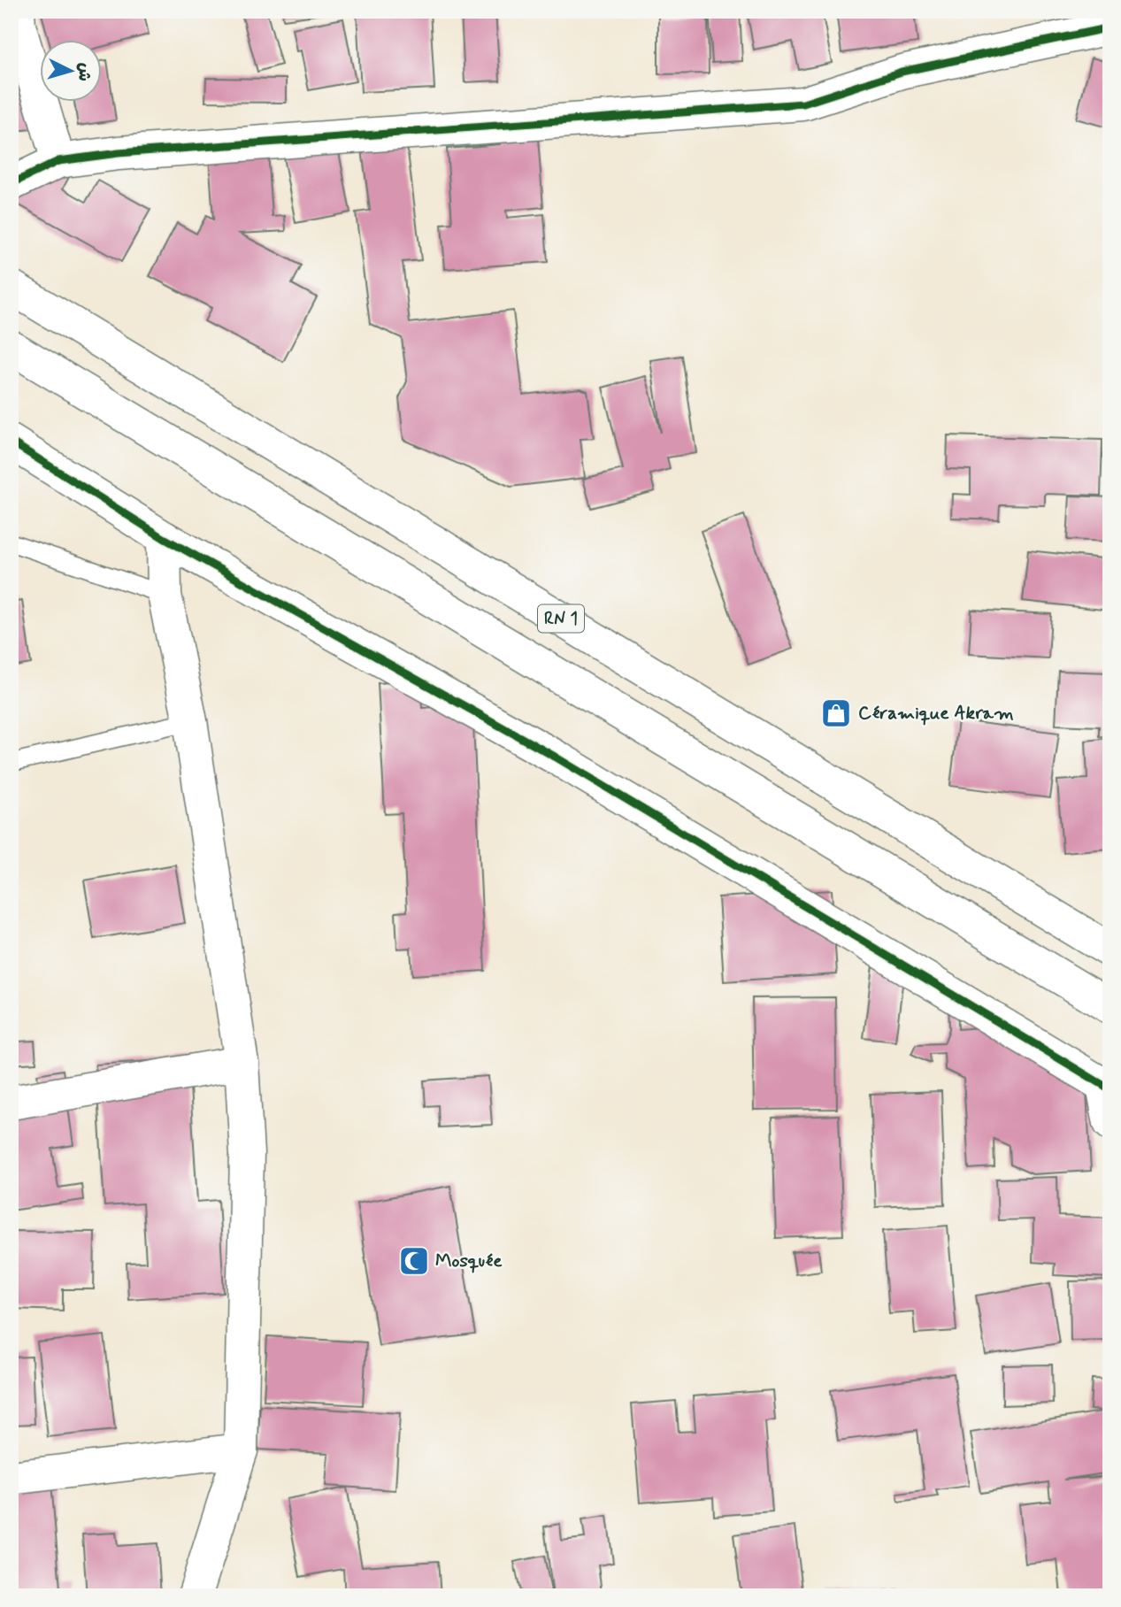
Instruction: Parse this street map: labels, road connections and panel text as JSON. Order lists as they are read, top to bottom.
{
  "streets": {
    "main road": ["RN 1"]
  },
  "places": {
    "shop": ["Céramique Akram"],
    "mosque": ["Mosquée"]
  },
  "north": "right"
}
